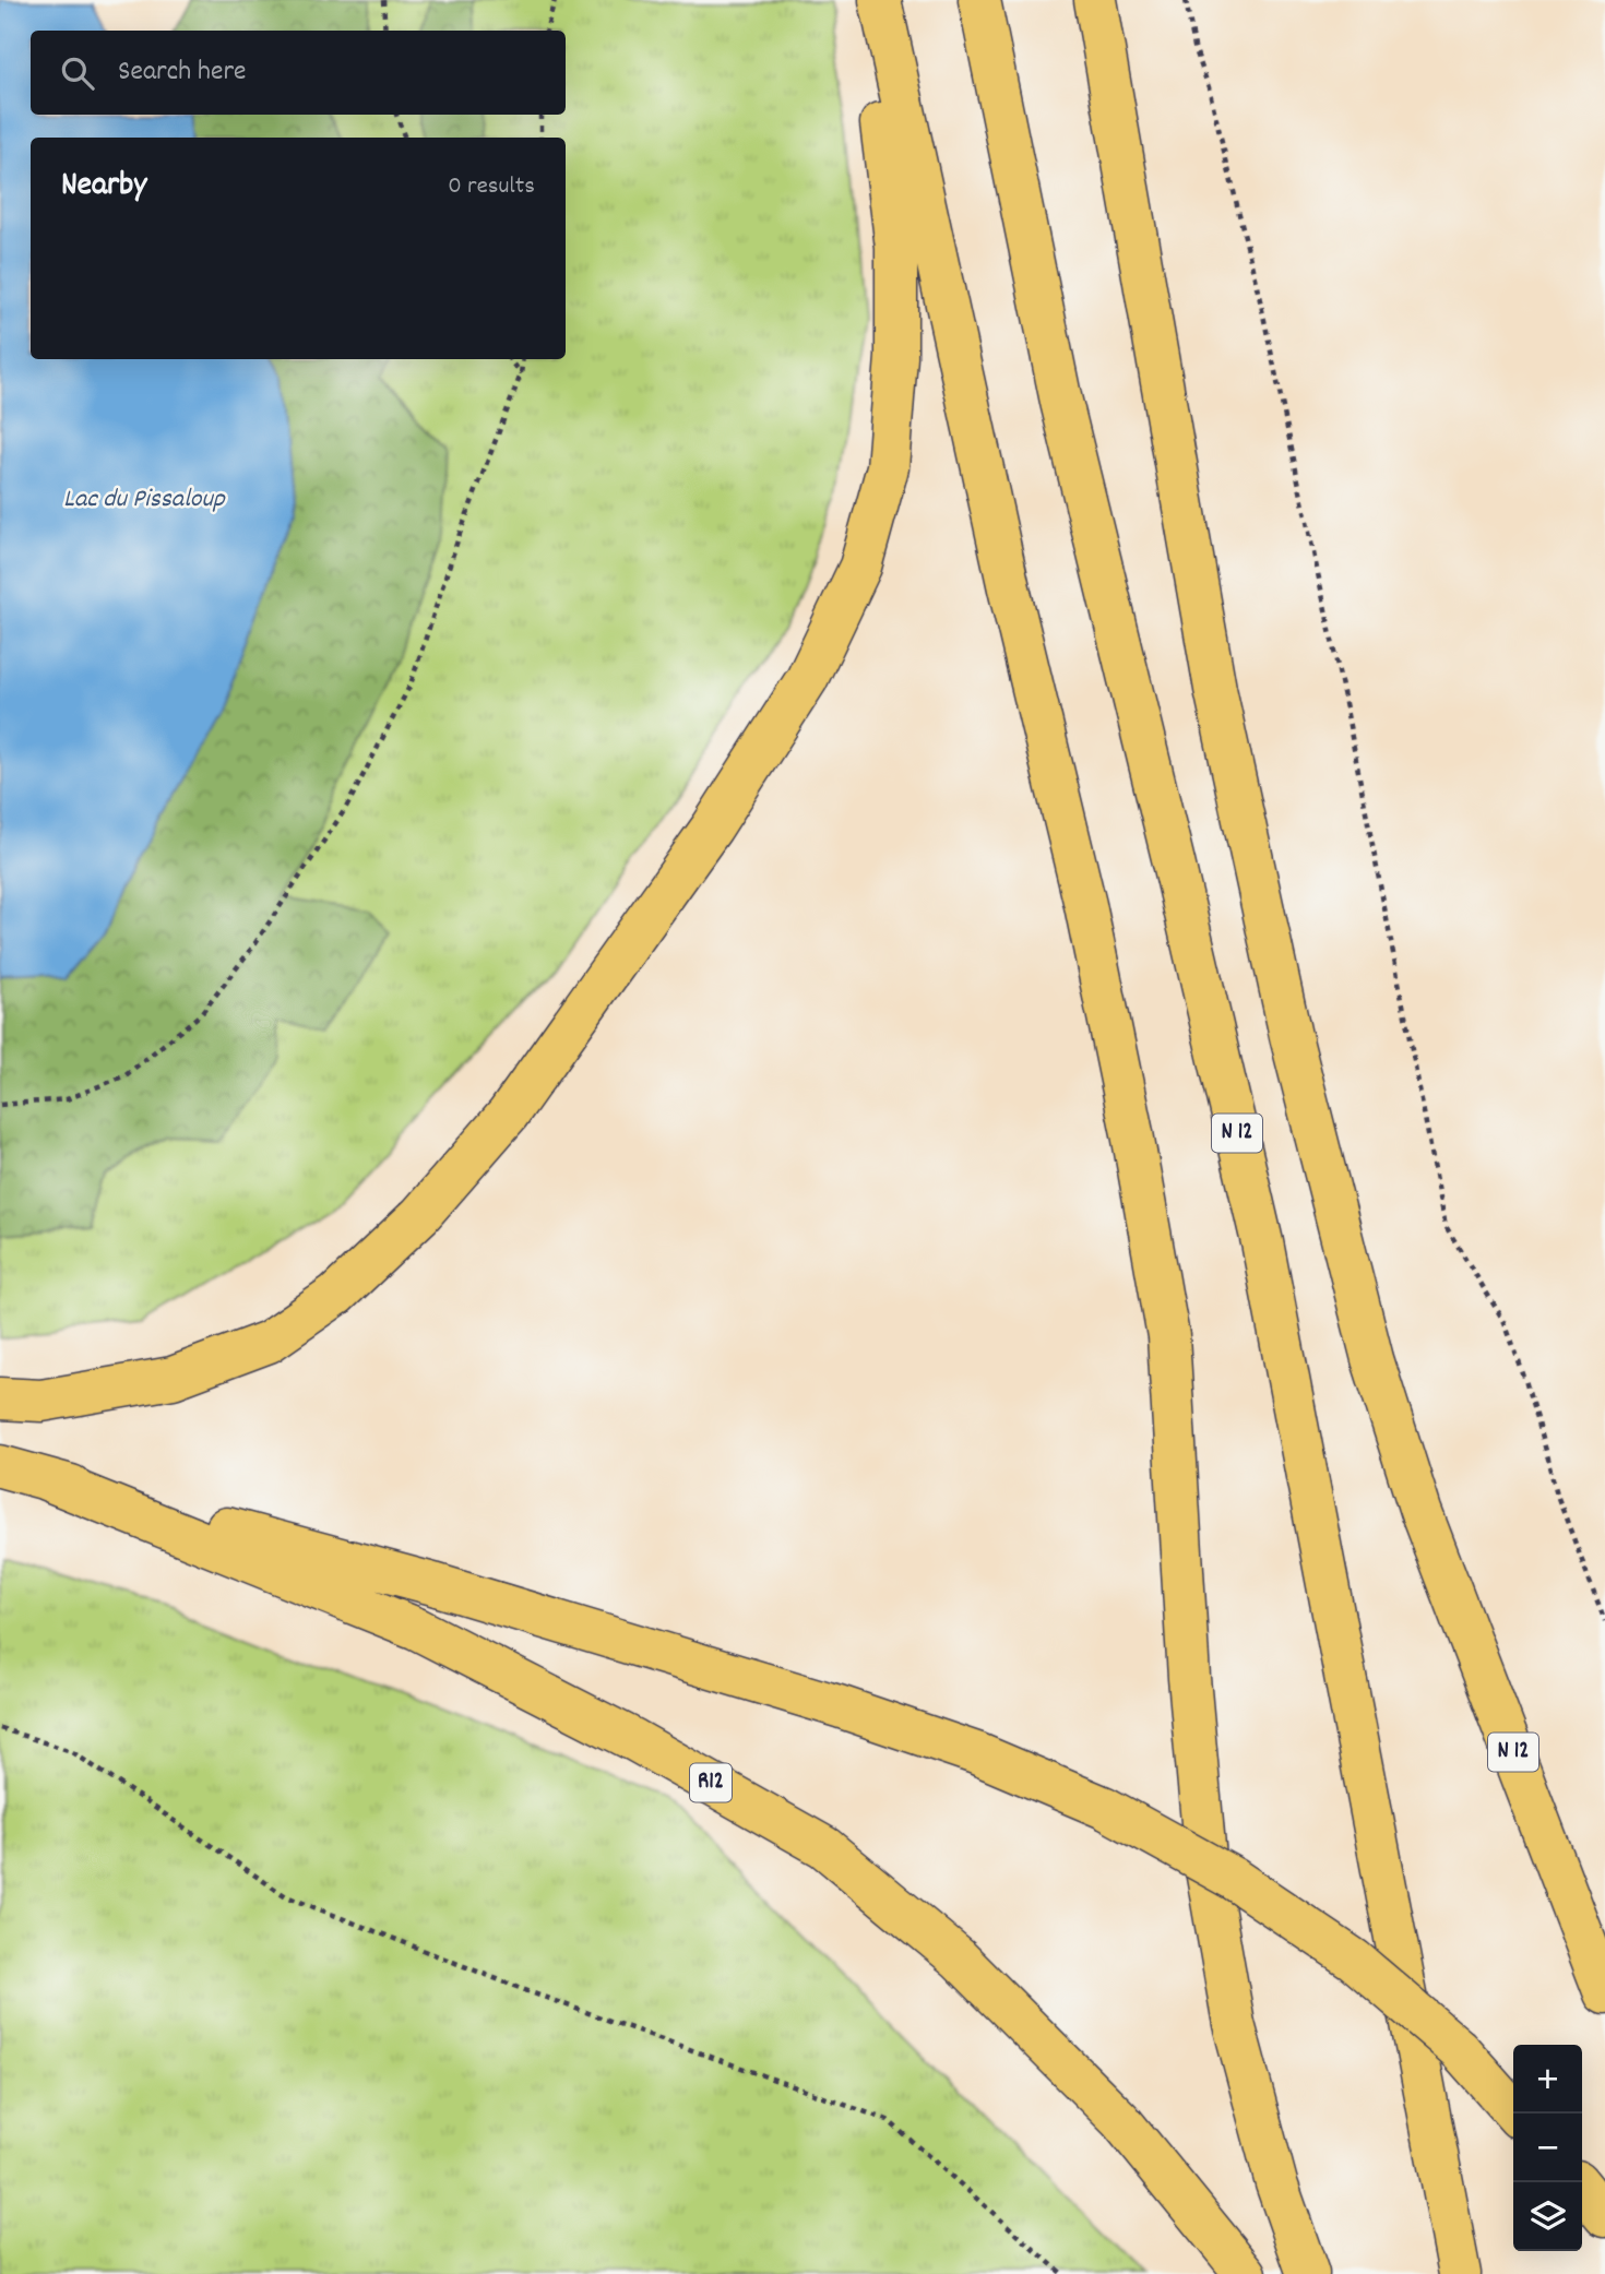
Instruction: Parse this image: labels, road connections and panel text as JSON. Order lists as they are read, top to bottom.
{
  "streets": {
    "highway": ["N 12", "R12"]
  },
  "water": ["Lac du Pissaloup"],
  "page": {
    "search": "Search here",
    "heading": ["Nearby", "0 results"],
    "map_buttons": ["+", "−"]
  }
}
